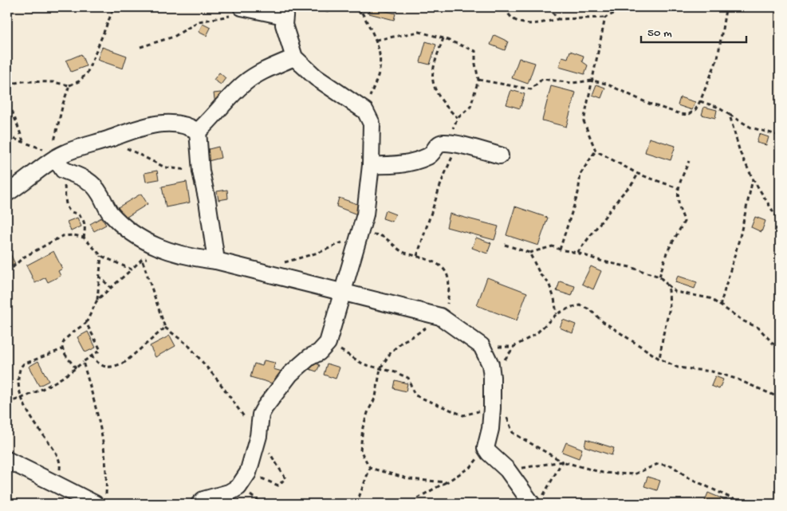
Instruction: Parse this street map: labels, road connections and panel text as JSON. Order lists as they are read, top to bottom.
{
  "scale_bar": "50 m"
}
